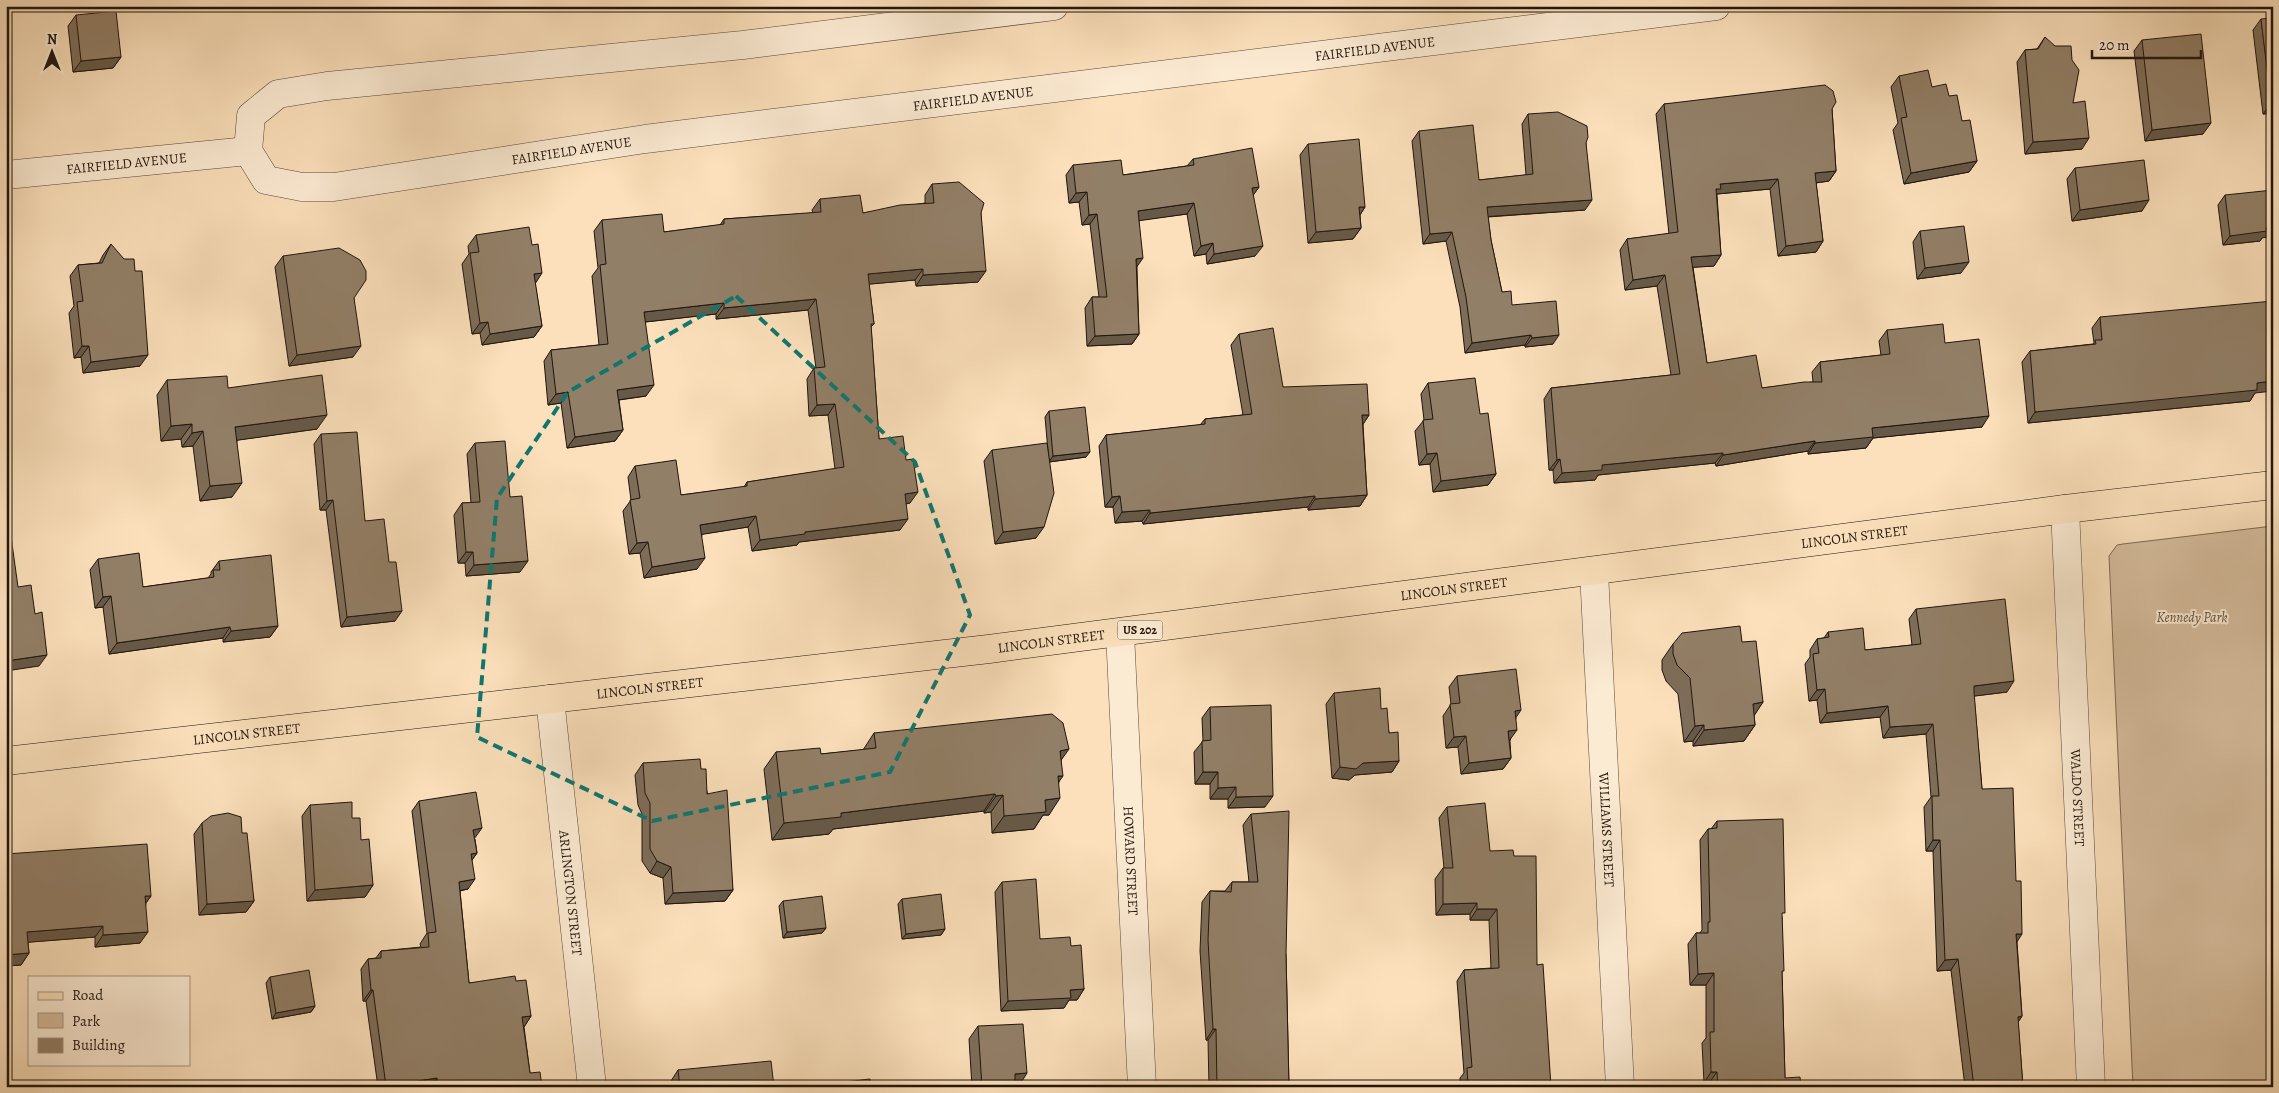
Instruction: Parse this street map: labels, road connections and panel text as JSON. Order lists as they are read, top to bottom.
{
  "streets": {
    "main road": ["LINCOLN STREET", "US 202"],
    "street": [
      "FAIRFIELD AVENUE",
      "WALDO STREET",
      "WILLIAMS STREET",
      "HOWARD STREET",
      "ARLINGTON STREET"
    ]
  },
  "crossings": [
    ["LINCOLN STREET", "WALDO STREET"],
    ["LINCOLN STREET", "WILLIAMS STREET"],
    ["LINCOLN STREET", "HOWARD STREET"],
    ["LINCOLN STREET", "ARLINGTON STREET"]
  ],
  "parks": ["Kennedy Park"],
  "legend": ["Road", "Park", "Building"],
  "scale_bar": "20 m",
  "north": "top"
}
